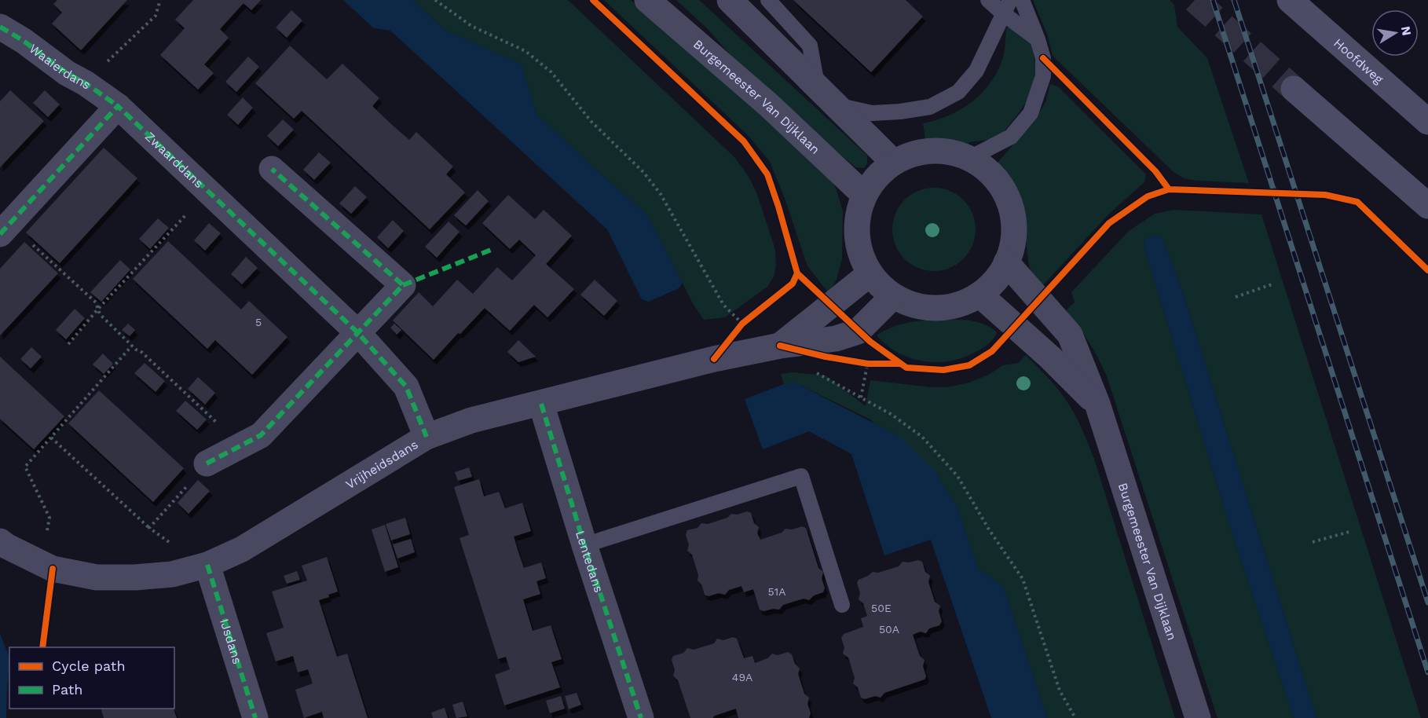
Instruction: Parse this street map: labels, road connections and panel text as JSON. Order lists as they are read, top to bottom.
{
  "streets": {
    "main road": ["Hoofdweg"],
    "street": [
      "Waaierdans",
      "Burgemeester Van Dijklaan",
      "Zwaarddans",
      "Vrijheidsdans",
      "Lentedans",
      "IJsdans"
    ]
  },
  "crossings": [
    ["Waaierdans", "Zwaarddans"],
    ["Burgemeester Van Dijklaan", "Vrijheidsdans"],
    ["Zwaarddans", "Vrijheidsdans"],
    ["Vrijheidsdans", "Lentedans"],
    ["Vrijheidsdans", "IJsdans"]
  ],
  "house_numbers": [
    "5",
    "51A",
    "50E",
    "50A",
    "49A"
  ],
  "legend": ["Cycle path", "Path"],
  "north": "right"
}
